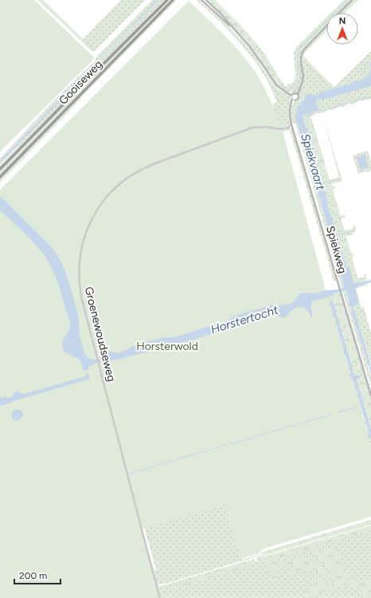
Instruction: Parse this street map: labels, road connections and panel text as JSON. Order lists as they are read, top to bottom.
{
  "streets": {
    "highway": ["Gooiseweg"],
    "main road": ["Spiekweg"],
    "street": ["Groenewoudseweg"]
  },
  "crossings": [
    ["Spiekweg", "Groenewoudseweg"]
  ],
  "water": ["Spiekvaart", "Horstertocht"],
  "parks": ["Horsterwold"],
  "scale_bar": "200 m",
  "north": "top"
}
